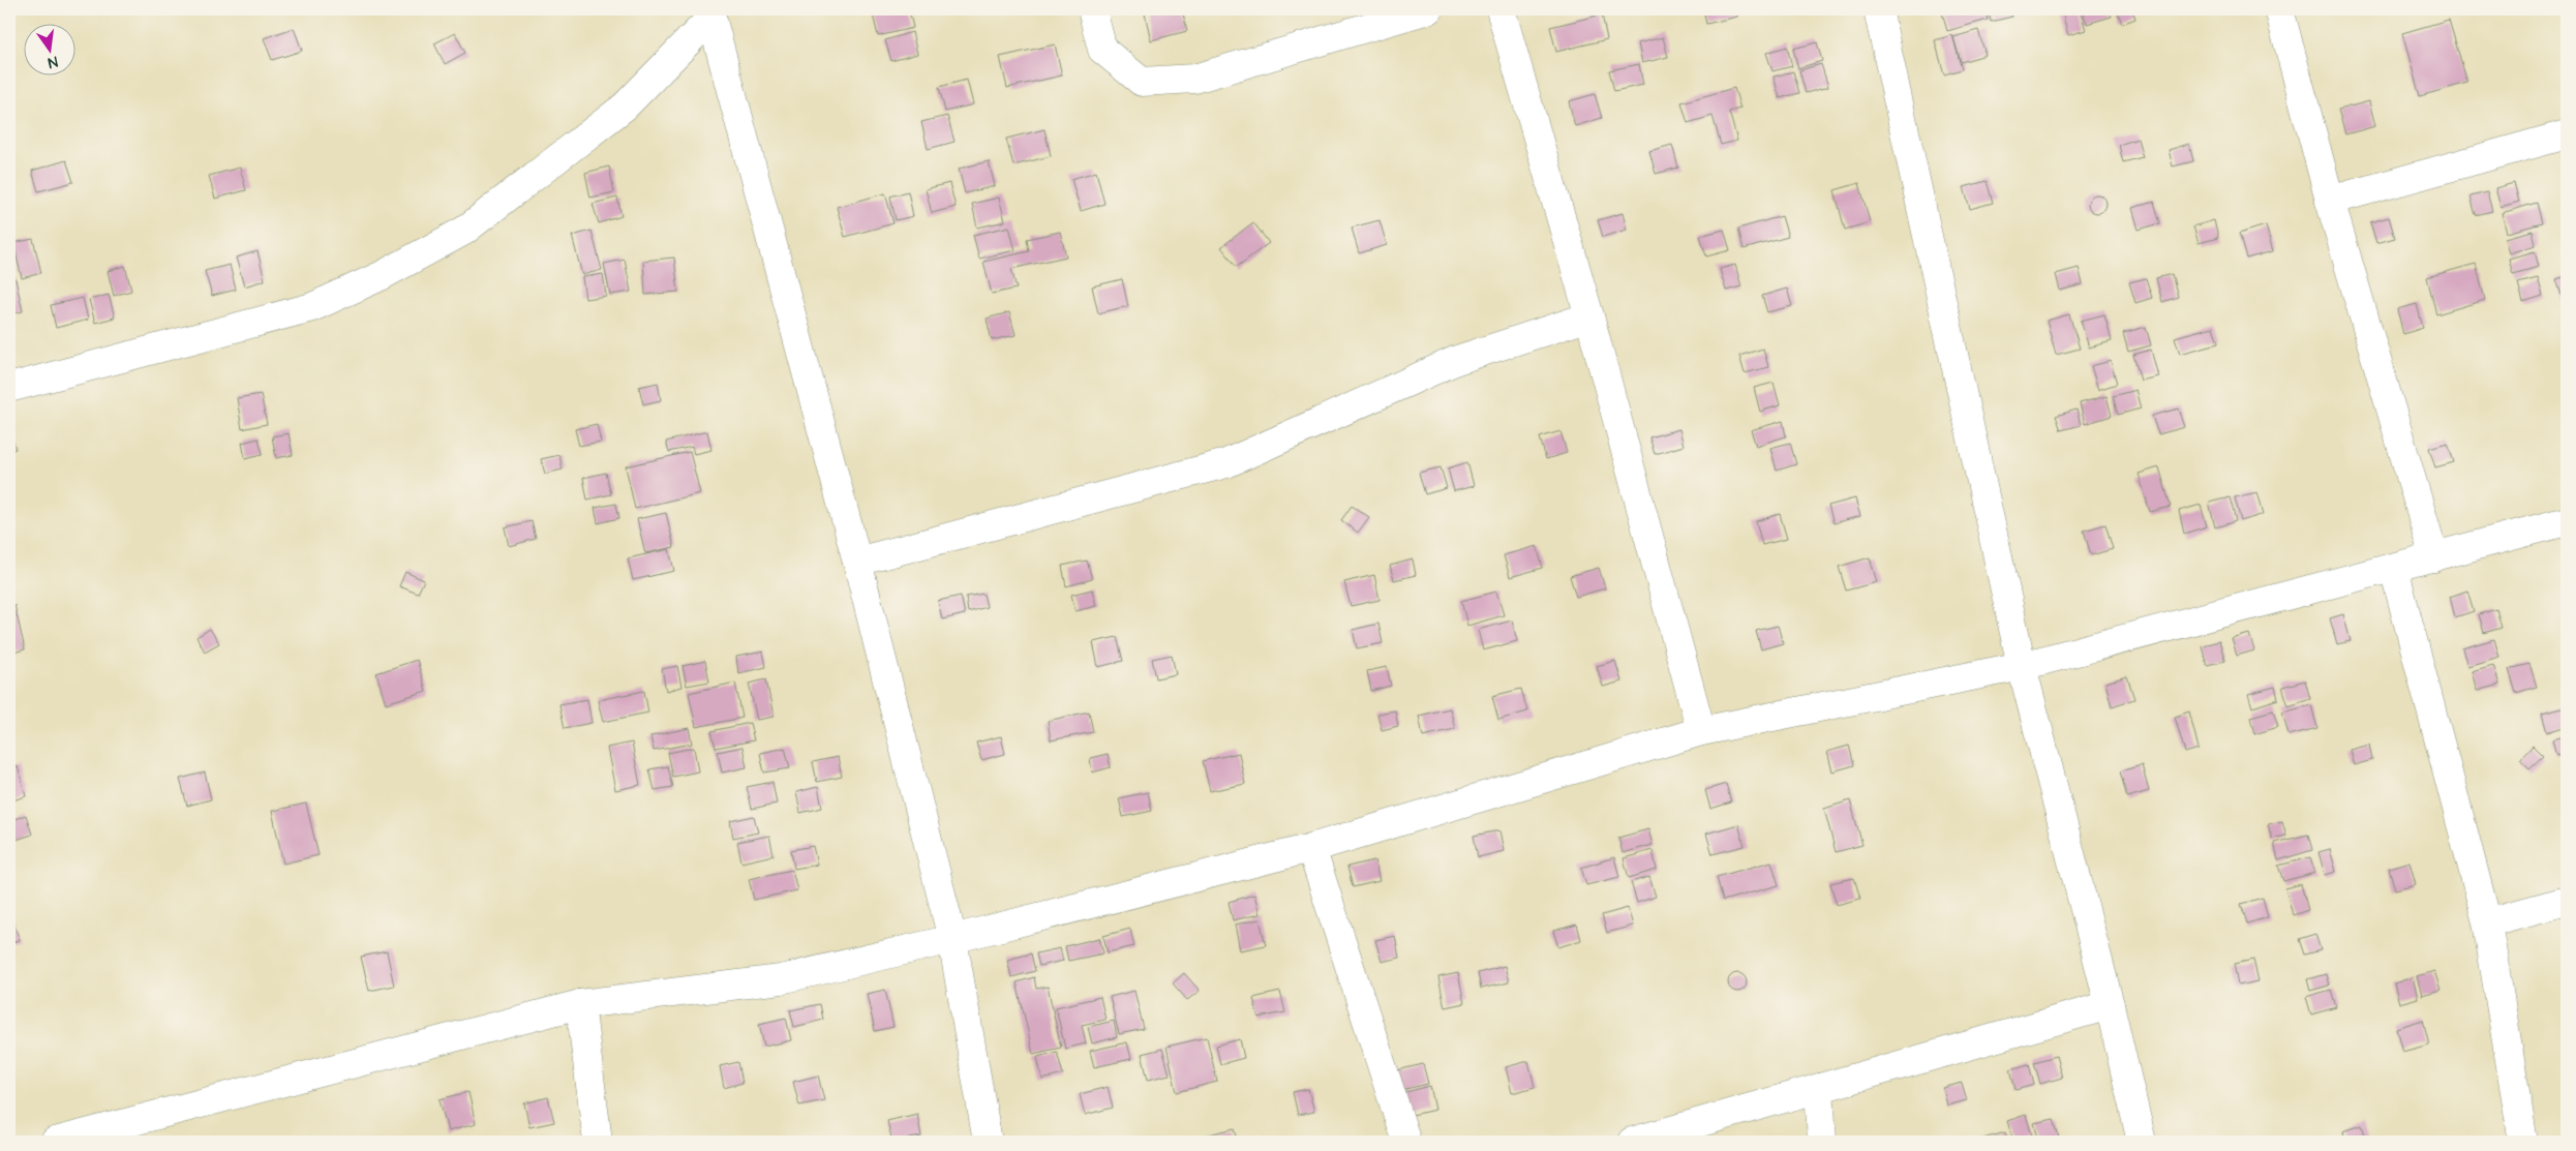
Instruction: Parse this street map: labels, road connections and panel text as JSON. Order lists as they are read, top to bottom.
{
  "north": "bottom"
}
